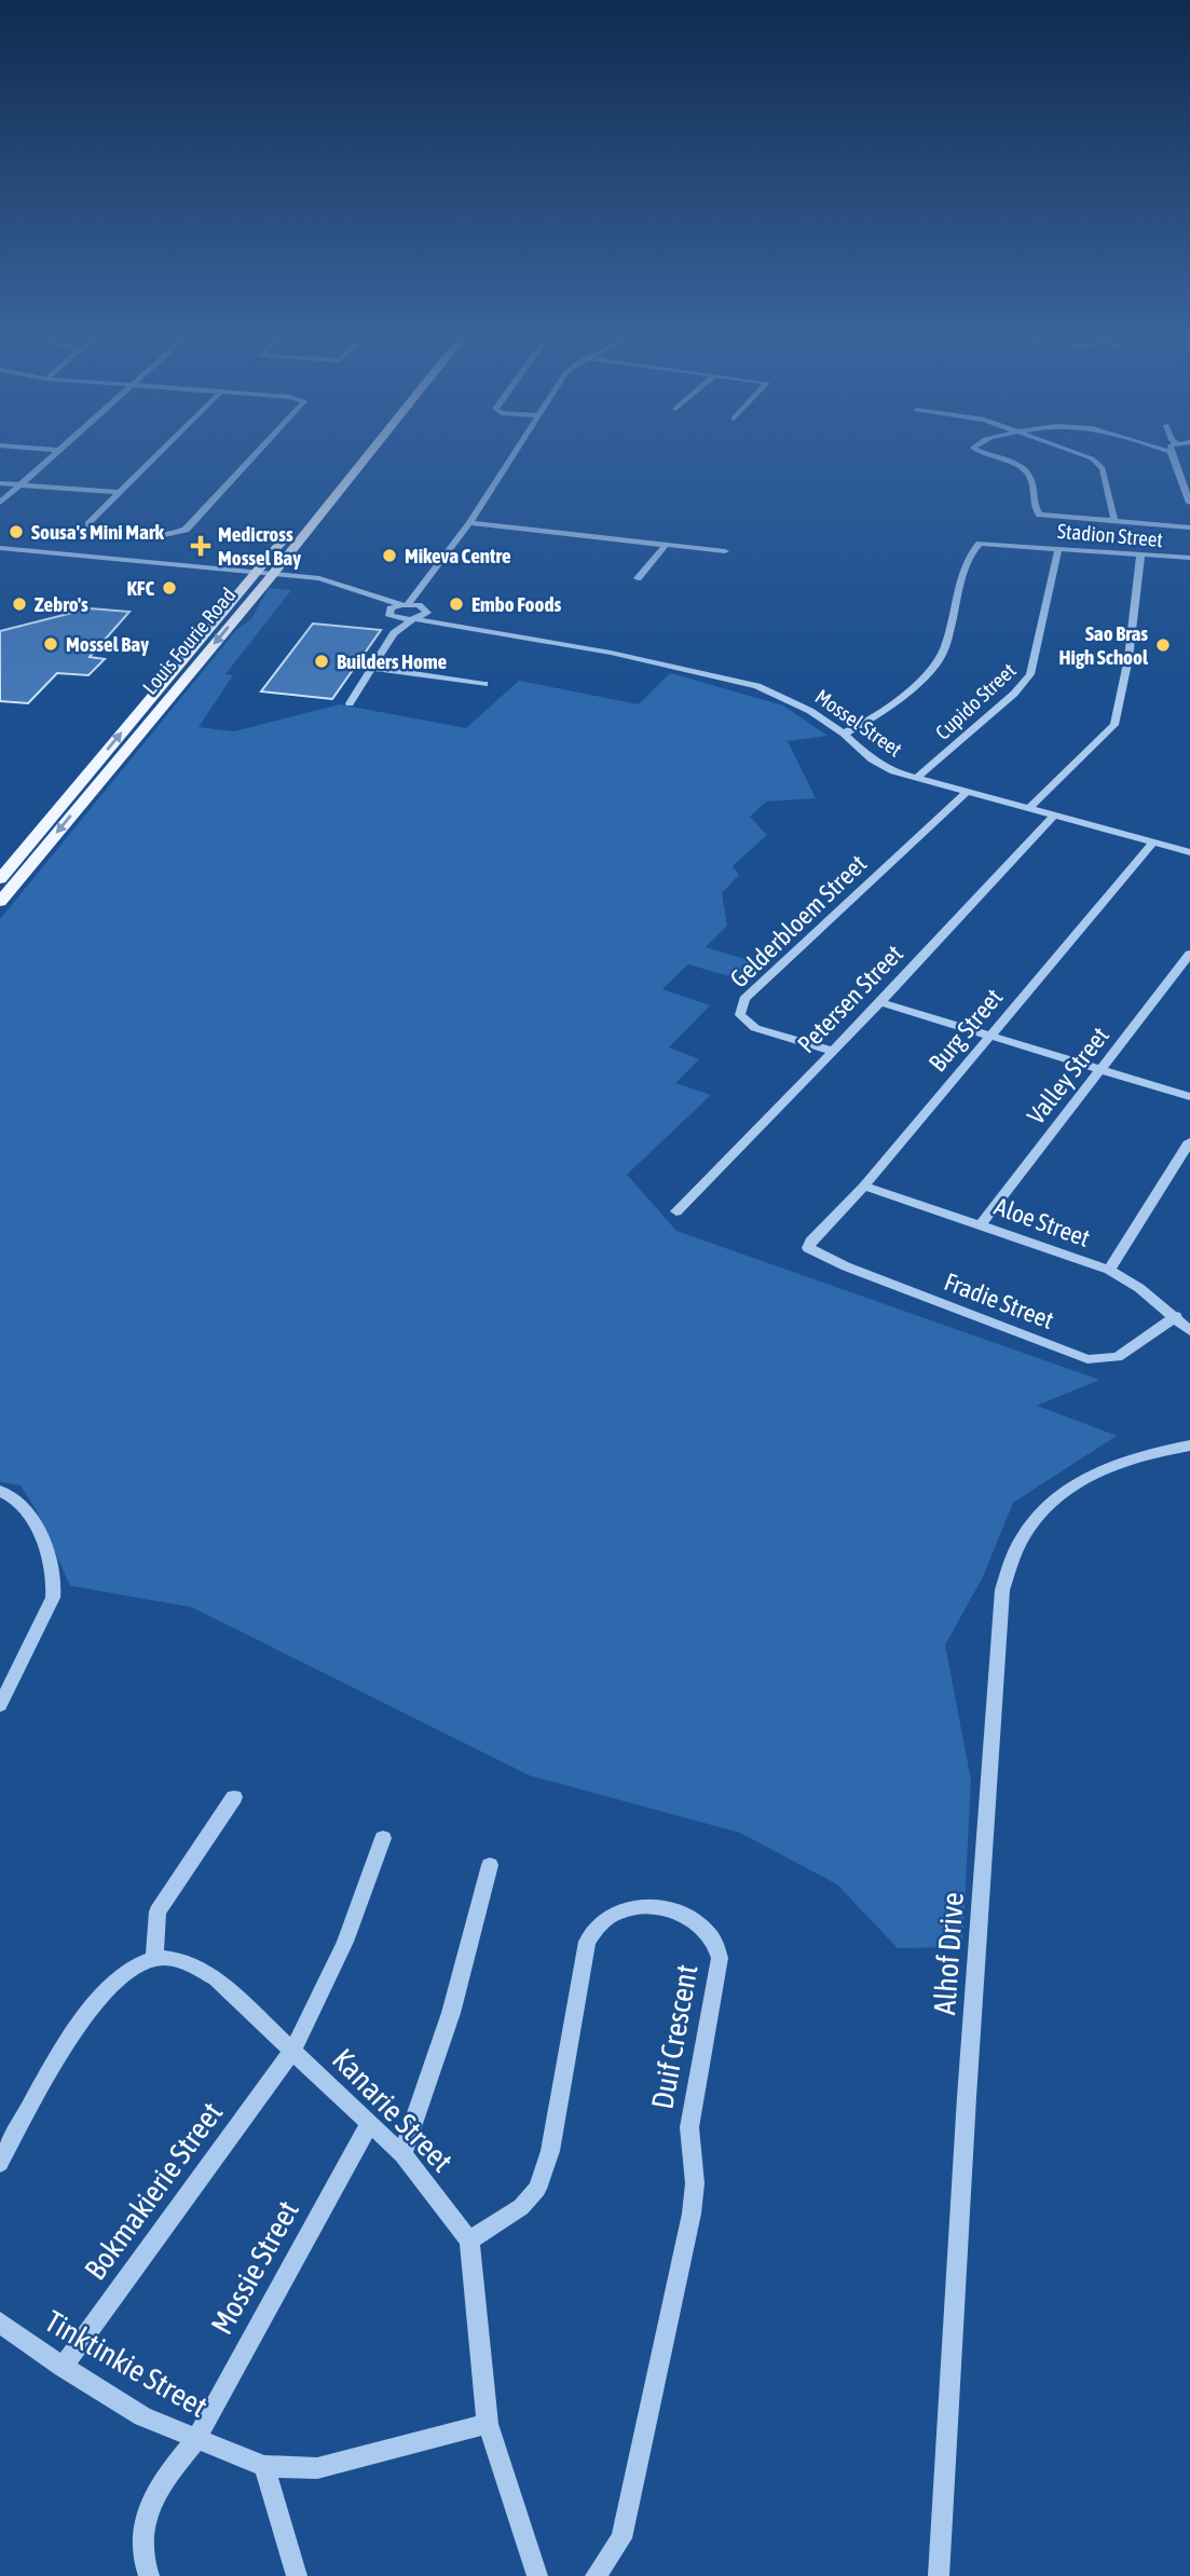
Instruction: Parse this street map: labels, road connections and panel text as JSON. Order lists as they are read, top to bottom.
{
  "streets": {
    "main road": ["Louis Fourie Road"],
    "street": [
      "Stadion Street",
      "Cupido Street",
      "Mossel Street",
      "Gelderbloem Street",
      "Petersen Street",
      "Burg Street",
      "Valley Street",
      "Aloe Street",
      "Fradie Street",
      "Alhof Drive",
      "Duif Crescent",
      "Kanarie Street",
      "Bokmakierie Street",
      "Mossie Street",
      "Tinktinkie Street"
    ]
  },
  "crossings": [
    ["Stadion Street", "Cupido Street"],
    ["Stadion Street", "Mossel Street"],
    ["Cupido Street", "Mossel Street"],
    ["Mossel Street", "Gelderbloem Street"],
    ["Mossel Street", "Petersen Street"],
    ["Mossel Street", "Burg Street"],
    ["Gelderbloem Street", "Petersen Street"],
    ["Burg Street", "Aloe Street"],
    ["Burg Street", "Fradie Street"],
    ["Valley Street", "Aloe Street"],
    ["Aloe Street", "Fradie Street"],
    ["Duif Crescent", "Kanarie Street"],
    ["Kanarie Street", "Bokmakierie Street"],
    ["Kanarie Street", "Mossie Street"],
    ["Bokmakierie Street", "Tinktinkie Street"],
    ["Mossie Street", "Tinktinkie Street"]
  ],
  "places": {
    "other": [
      "Sousa's Mini Mark",
      "Mikeva Centre",
      "KFC",
      "Zebro's",
      "Embo Foods",
      "Mossel Bay",
      "Sao Bras High School",
      "Builders Home"
    ],
    "health": ["Medicross Mossel Bay"]
  }
}
